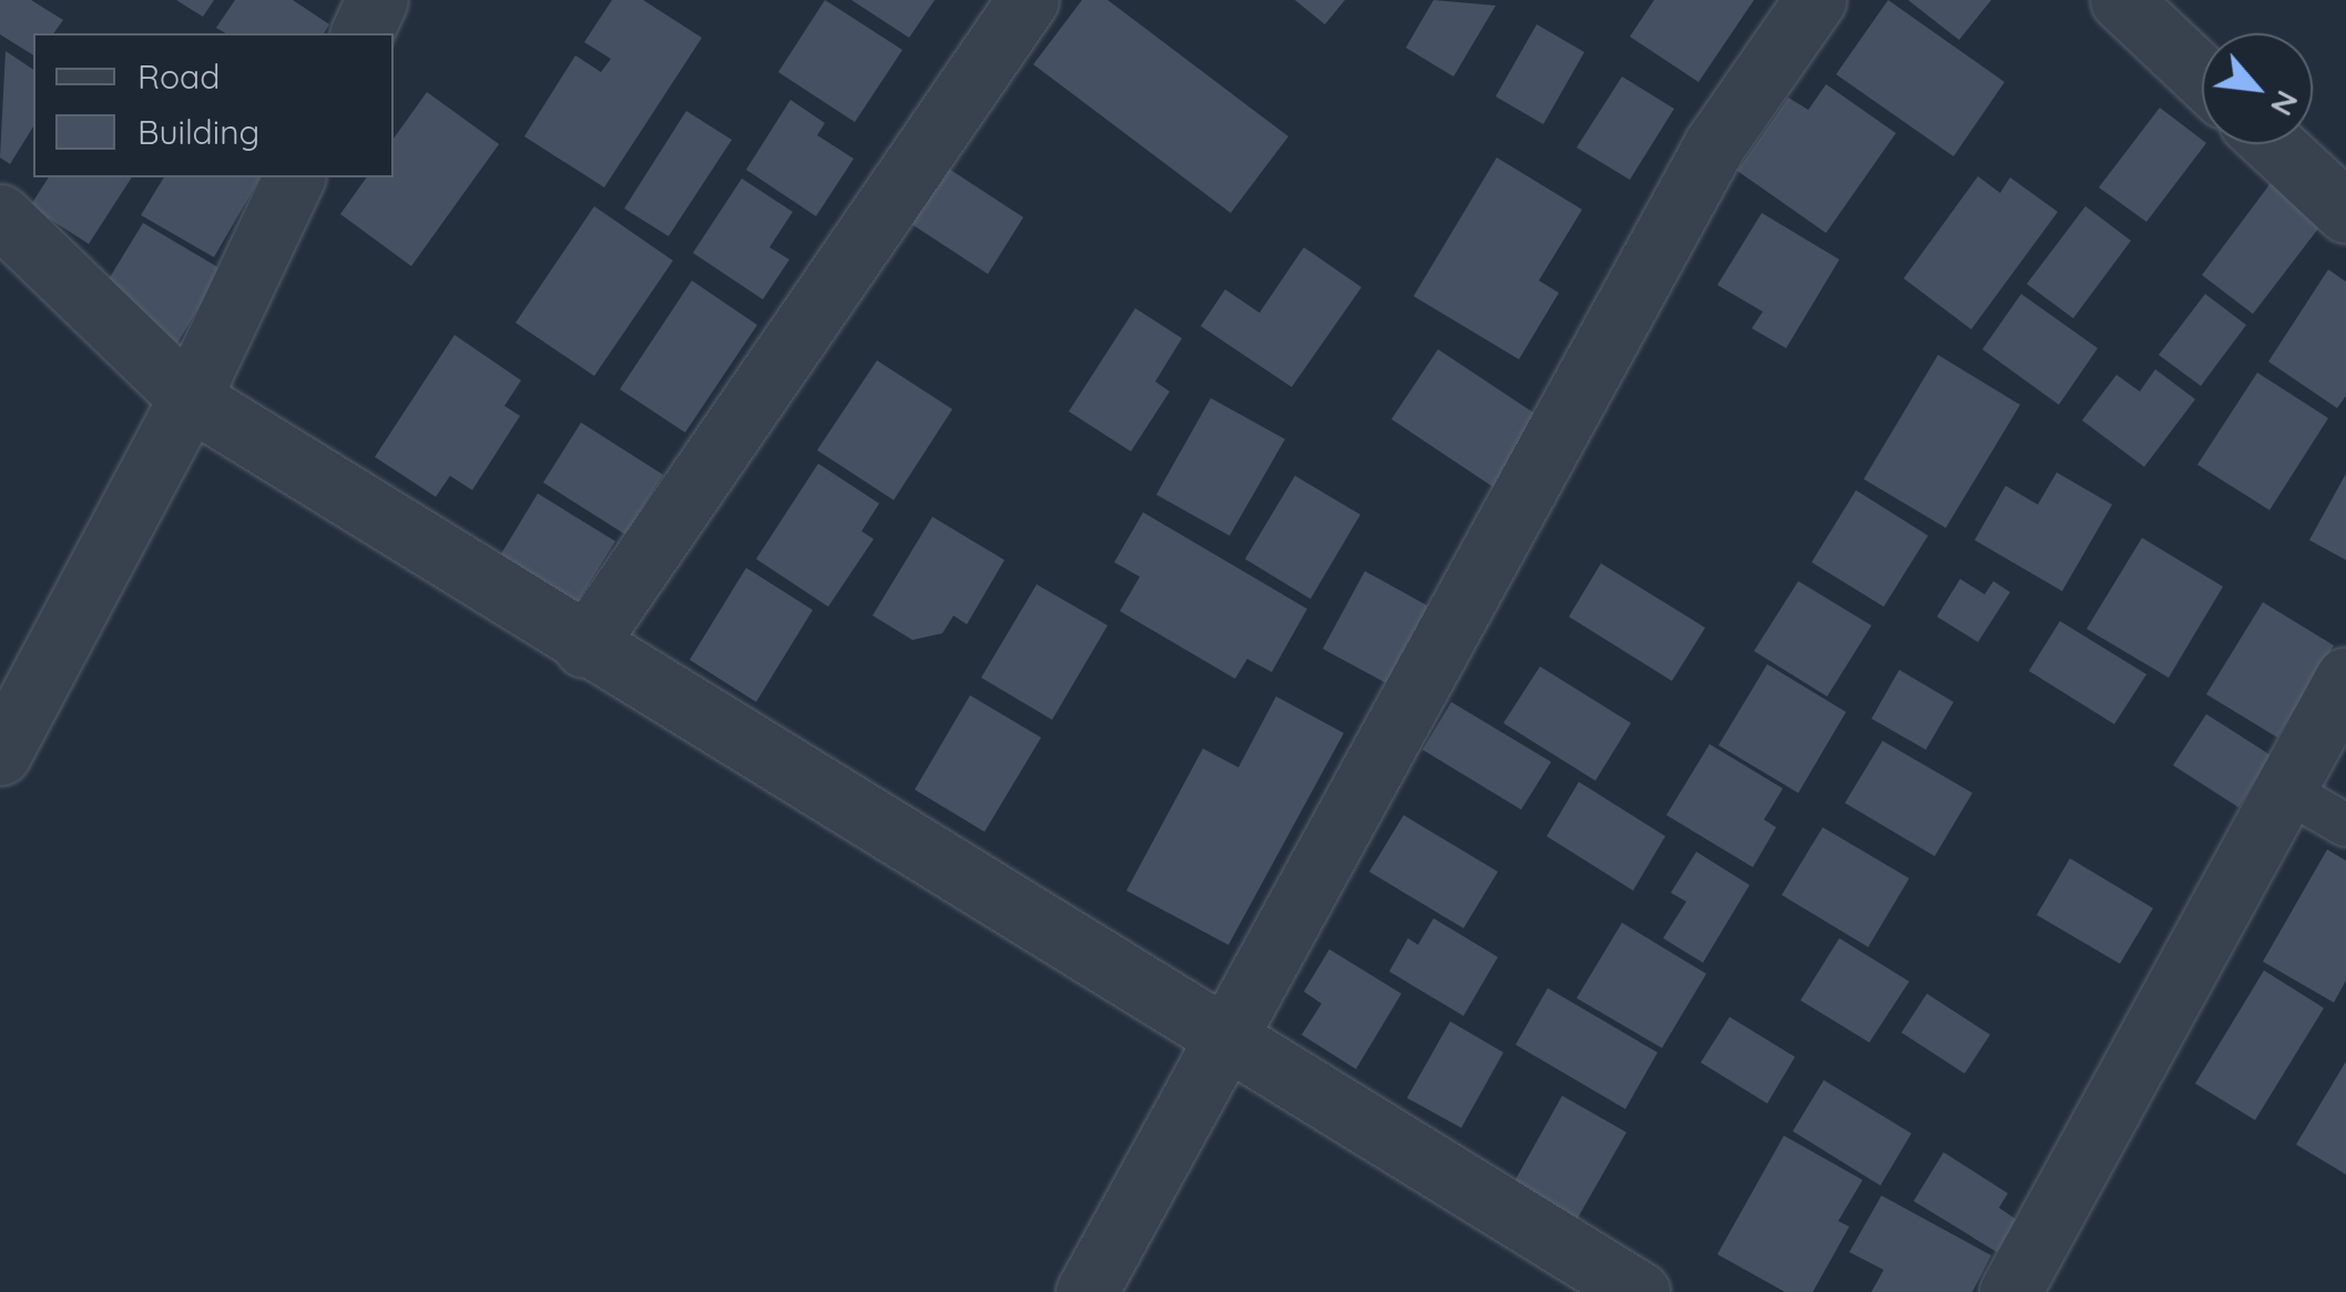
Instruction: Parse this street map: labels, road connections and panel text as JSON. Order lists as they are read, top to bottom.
{
  "legend": ["Road", "Building"],
  "north": "bottom right"
}
